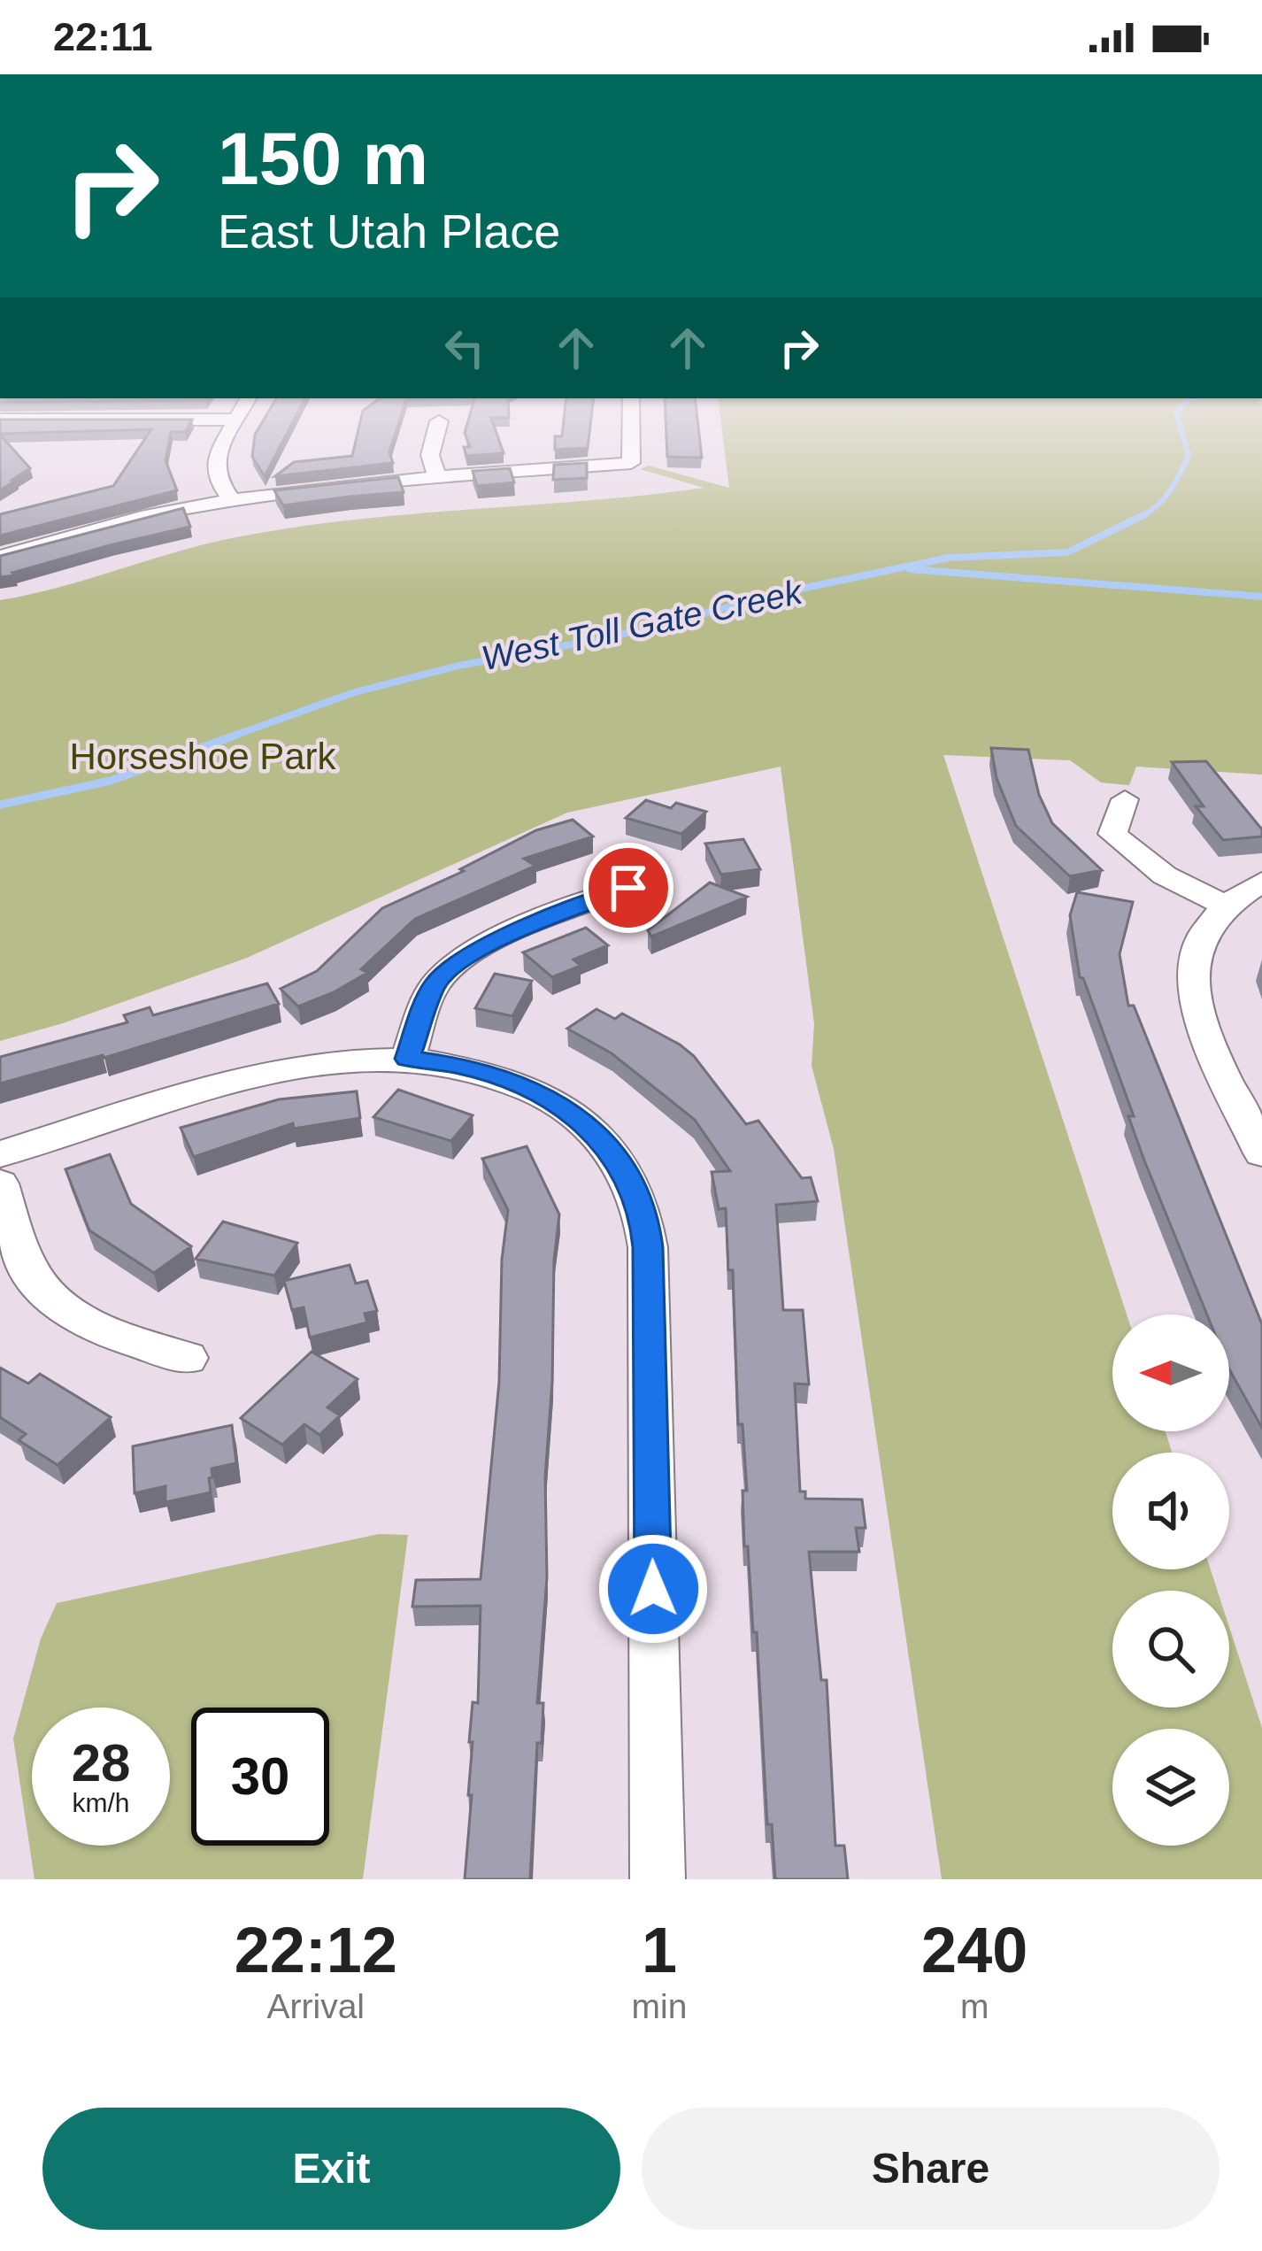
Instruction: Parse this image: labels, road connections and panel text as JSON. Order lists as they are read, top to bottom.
{
  "water": ["West Toll Gate Creek"],
  "parks": ["Horseshoe Park"],
  "north": "left",
  "page": {
    "status": "22:11",
    "turn": ["150 m", "East Utah Place"],
    "speed": "28 km/h",
    "limit": "30",
    "eta": [
      "22:12",
      "Arrival",
      "1",
      "min",
      "240",
      "m"
    ],
    "buttons": ["Exit", "Share"]
  }
}
